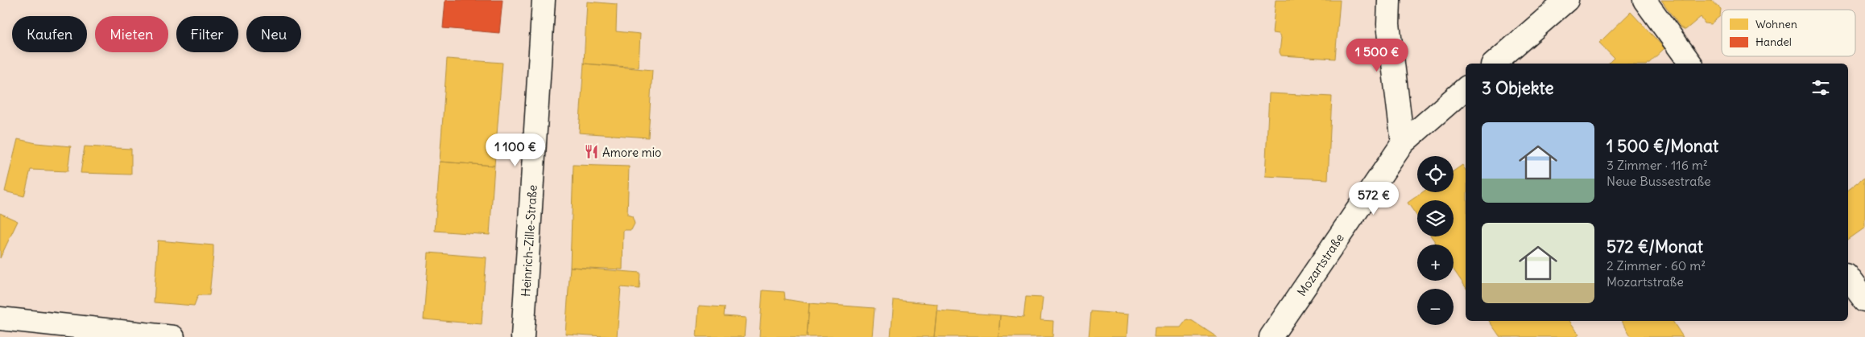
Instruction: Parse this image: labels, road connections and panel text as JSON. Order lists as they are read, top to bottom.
{
  "streets": {
    "street": ["Heinrich-Zille-Straße", "Mozartstraße"]
  },
  "places": {
    "restaurant": ["Amore mio"]
  },
  "legend": ["Wohnen", "Handel"],
  "page": {
    "chip": [
      "Kaufen",
      "Mieten",
      "Filter",
      "Neu"
    ],
    "price": ["1 500 €", "1 100 €", "572 €"],
    "heading": "3 Objekte",
    "list": [
      {
        "name": "1 500 €/Monat",
        "note": "3 Zimmer · 116 m² · Neue Bussestraße"
      },
      {
        "name": "572 €/Monat",
        "note": "2 Zimmer · 60 m² · Mozartstraße"
      }
    ],
    "map_buttons": ["+", "−"]
  }
}
